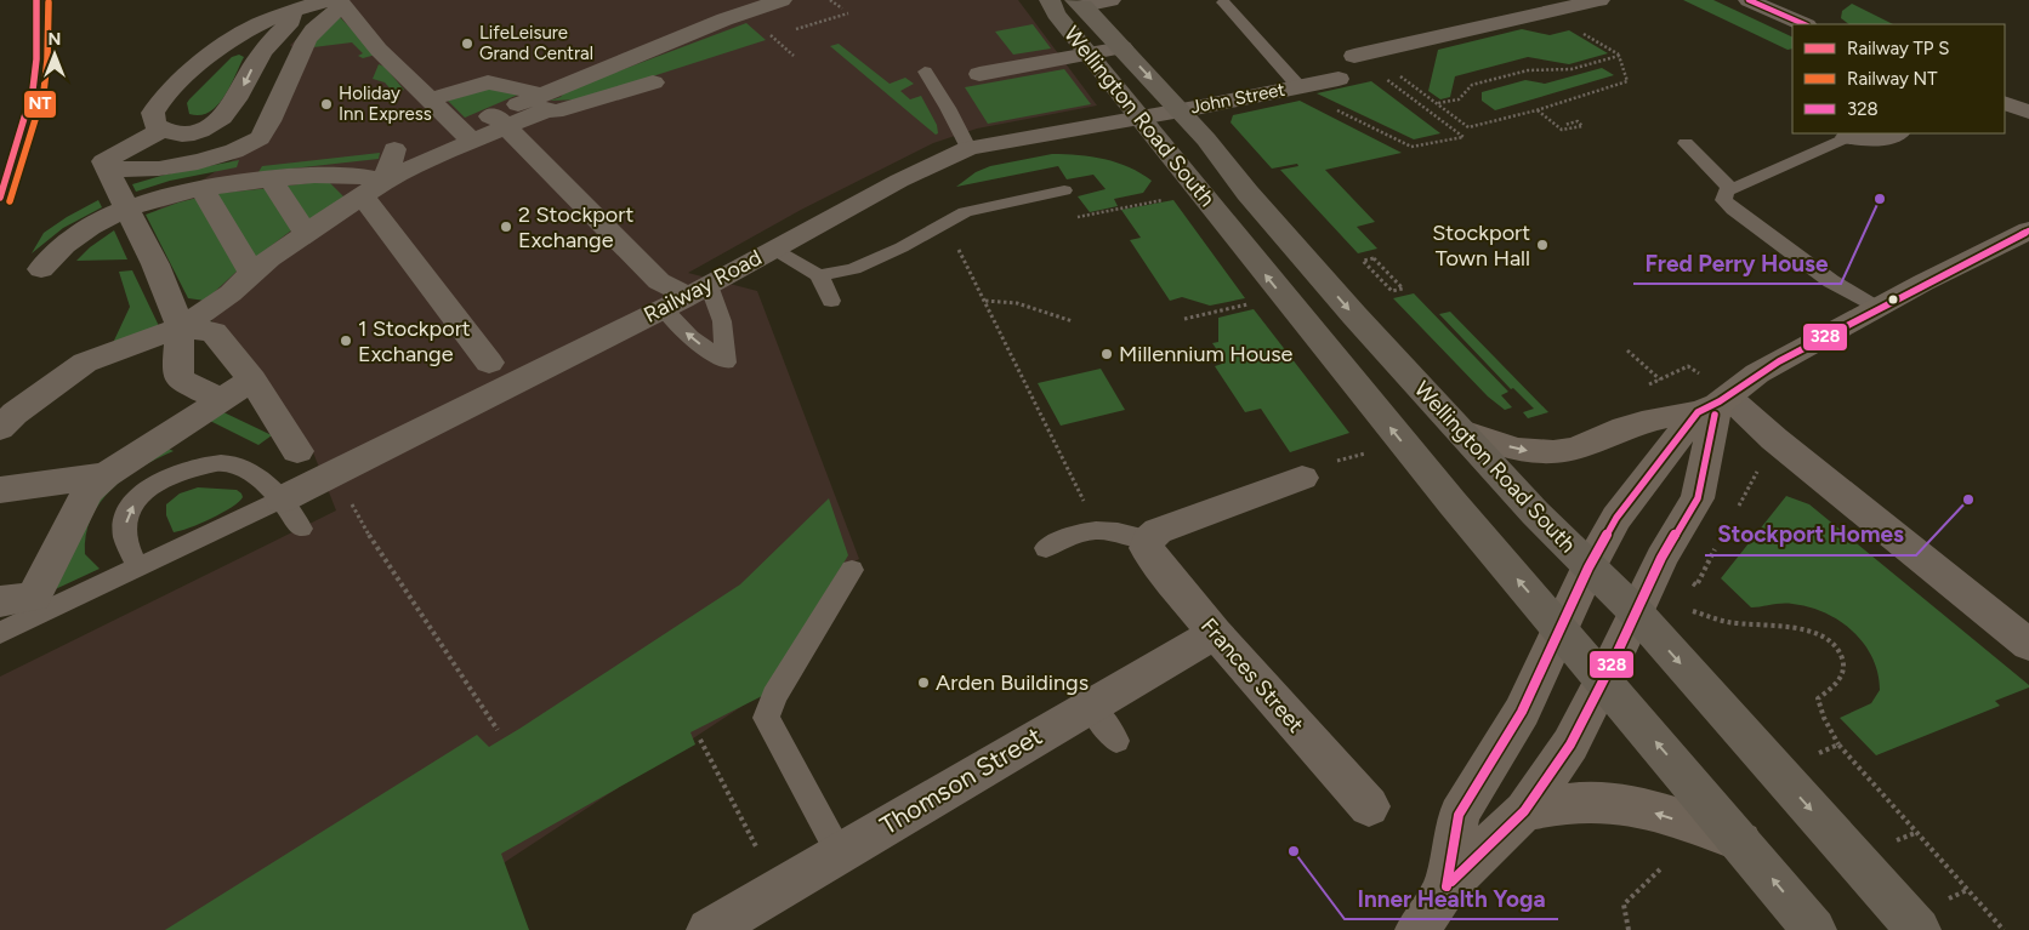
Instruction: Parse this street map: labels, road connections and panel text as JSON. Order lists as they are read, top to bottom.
{
  "streets": {
    "highway": ["Wellington Road South"],
    "street": [
      "John Street",
      "Railway Road",
      "Frances Street",
      "Thomson Street"
    ]
  },
  "crossings": [
    ["John Street", "Wellington Road South"],
    ["John Street", "Railway Road"],
    ["Wellington Road South", "Railway Road"],
    ["Frances Street", "Thomson Street"]
  ],
  "places": [
    "LifeLeisure Grand Central",
    "Holiday Inn Express",
    "Fred Perry House",
    "2 Stockport Exchange",
    "Stockport Town Hall",
    "1 Stockport Exchange",
    "Millennium House",
    "Stockport Homes",
    "Arden Buildings",
    "Inner Health Yoga"
  ],
  "lines": ["transit line 328", "rail line NT"],
  "legend": ["Railway TP S", "Railway NT", "328"],
  "north": "top"
}
